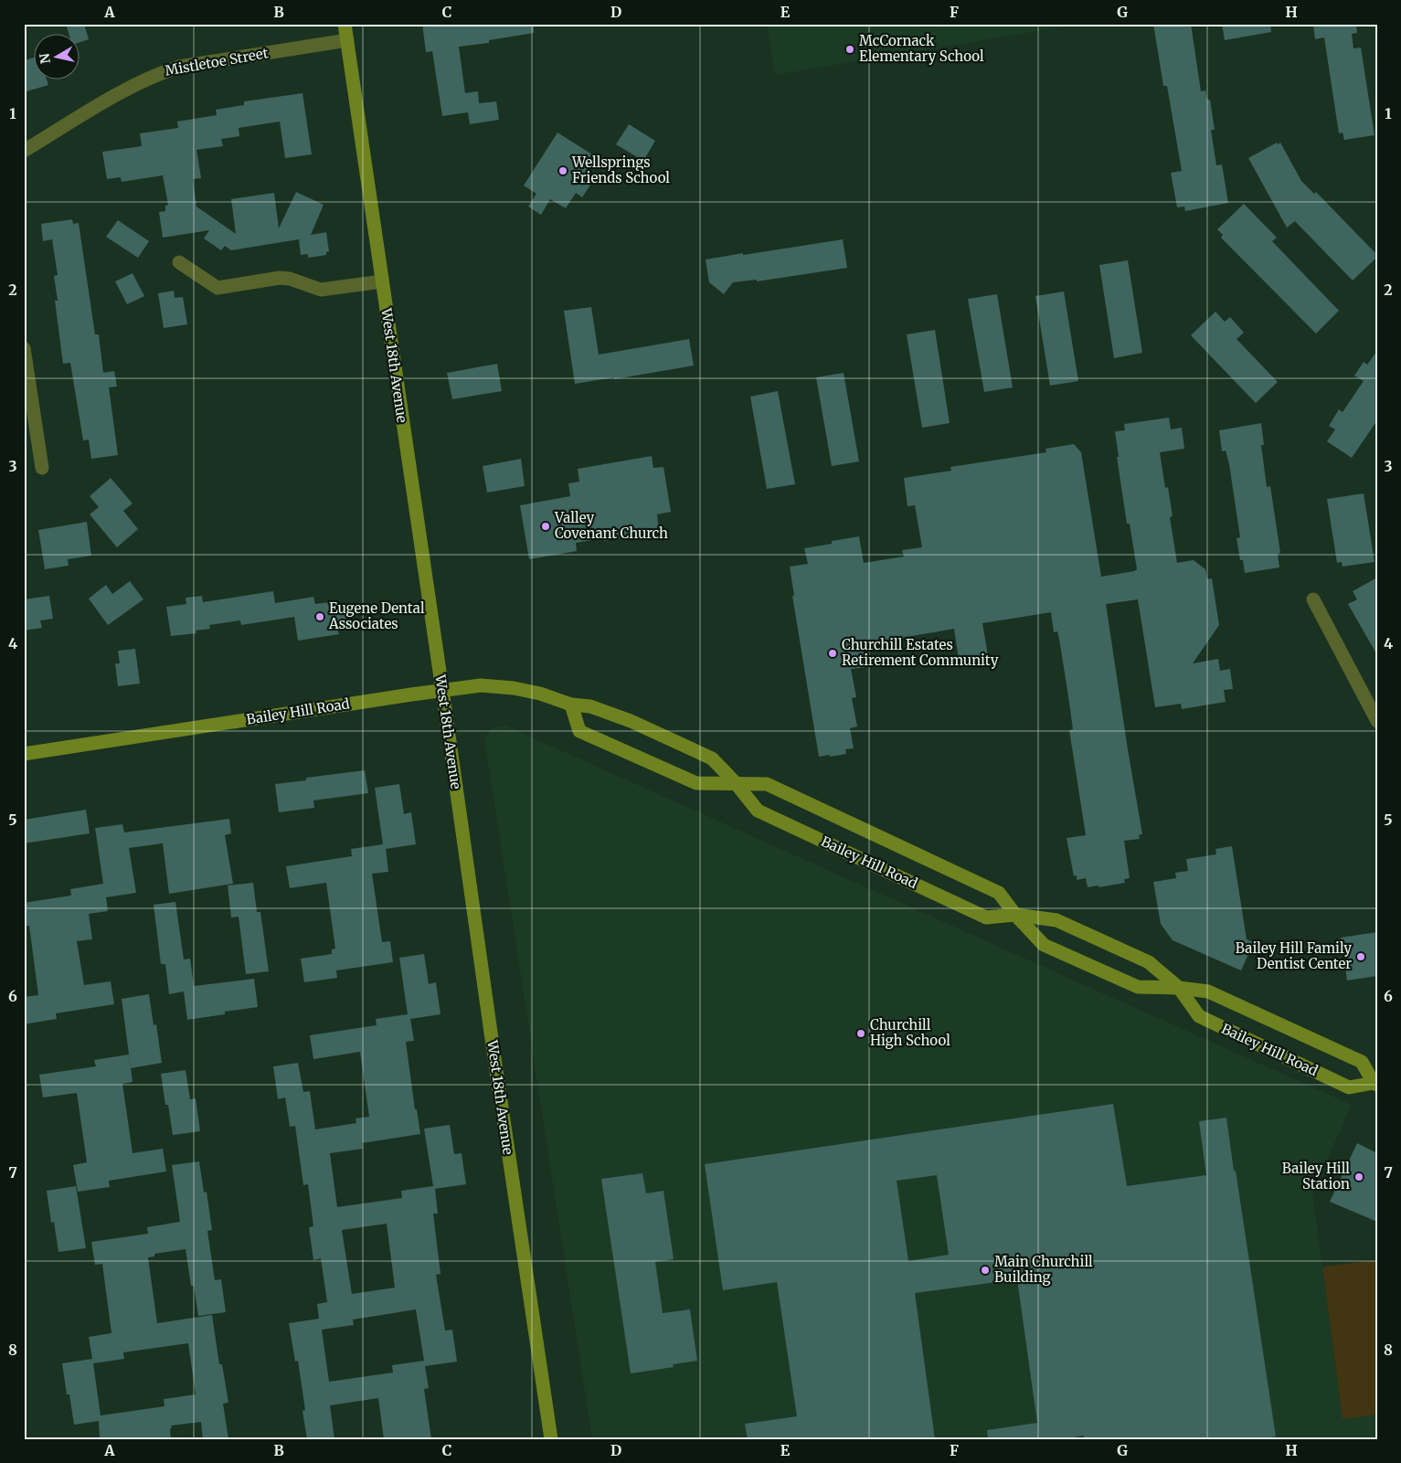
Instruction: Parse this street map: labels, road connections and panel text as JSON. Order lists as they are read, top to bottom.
{
  "streets": {
    "main road": ["West 18th Avenue", "Bailey Hill Road"],
    "street": ["Mistletoe Street"]
  },
  "crossings": [
    ["Mistletoe Street", "West 18th Avenue"],
    ["West 18th Avenue", "Bailey Hill Road"]
  ],
  "places": [
    "McCornack Elementary School",
    "Wellsprings Friends School",
    "Valley Covenant Church",
    "Eugene Dental Associates",
    "Churchill Estates Retirement Community",
    "Bailey Hill Family Dentist Center",
    "Churchill High School",
    "Bailey Hill Station",
    "Main Churchill Building"
  ],
  "north": "left",
  "grid": {
    "columns": [
      "A",
      "B",
      "C",
      "D",
      "E",
      "F",
      "G",
      "H"
    ],
    "rows": [
      "1",
      "2",
      "3",
      "4",
      "5",
      "6",
      "7",
      "8"
    ]
  }
}
